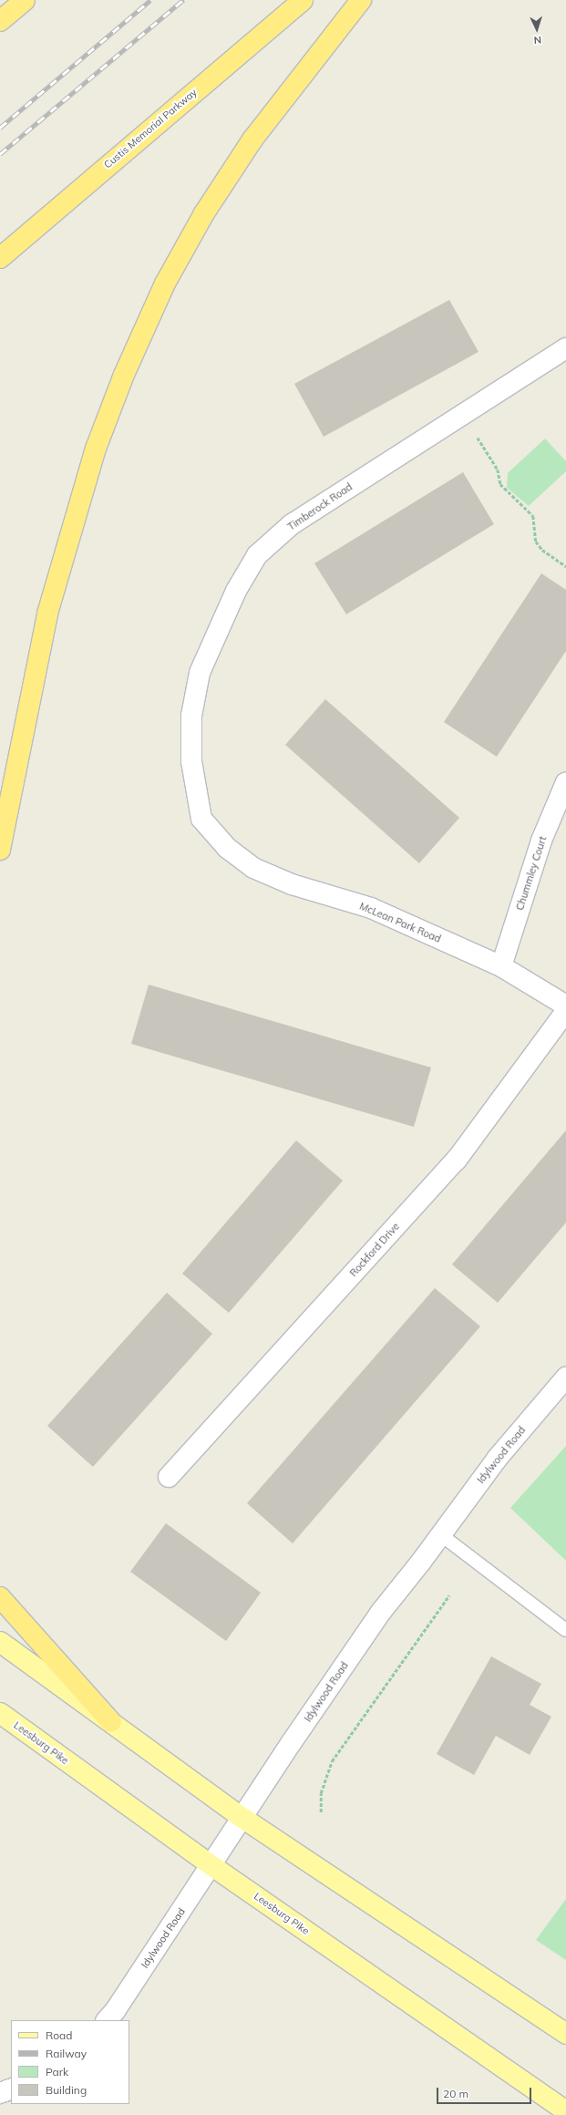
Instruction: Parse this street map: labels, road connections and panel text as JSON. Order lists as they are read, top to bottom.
{
  "streets": {
    "highway": ["Custis Memorial Parkway"],
    "main road": ["Leesburg Pike"],
    "street": [
      "Timberock Road",
      "Chummley Court",
      "McLean Park Road",
      "Rockford Drive",
      "Idylwood Road"
    ]
  },
  "crossings": [
    ["Timberock Road", "McLean Park Road"],
    ["Chummley Court", "McLean Park Road"],
    ["Idylwood Road", "Leesburg Pike"]
  ],
  "legend": [
    "Road",
    "Railway",
    "Park",
    "Building"
  ],
  "scale_bar": "20 m",
  "north": "bottom"
}
